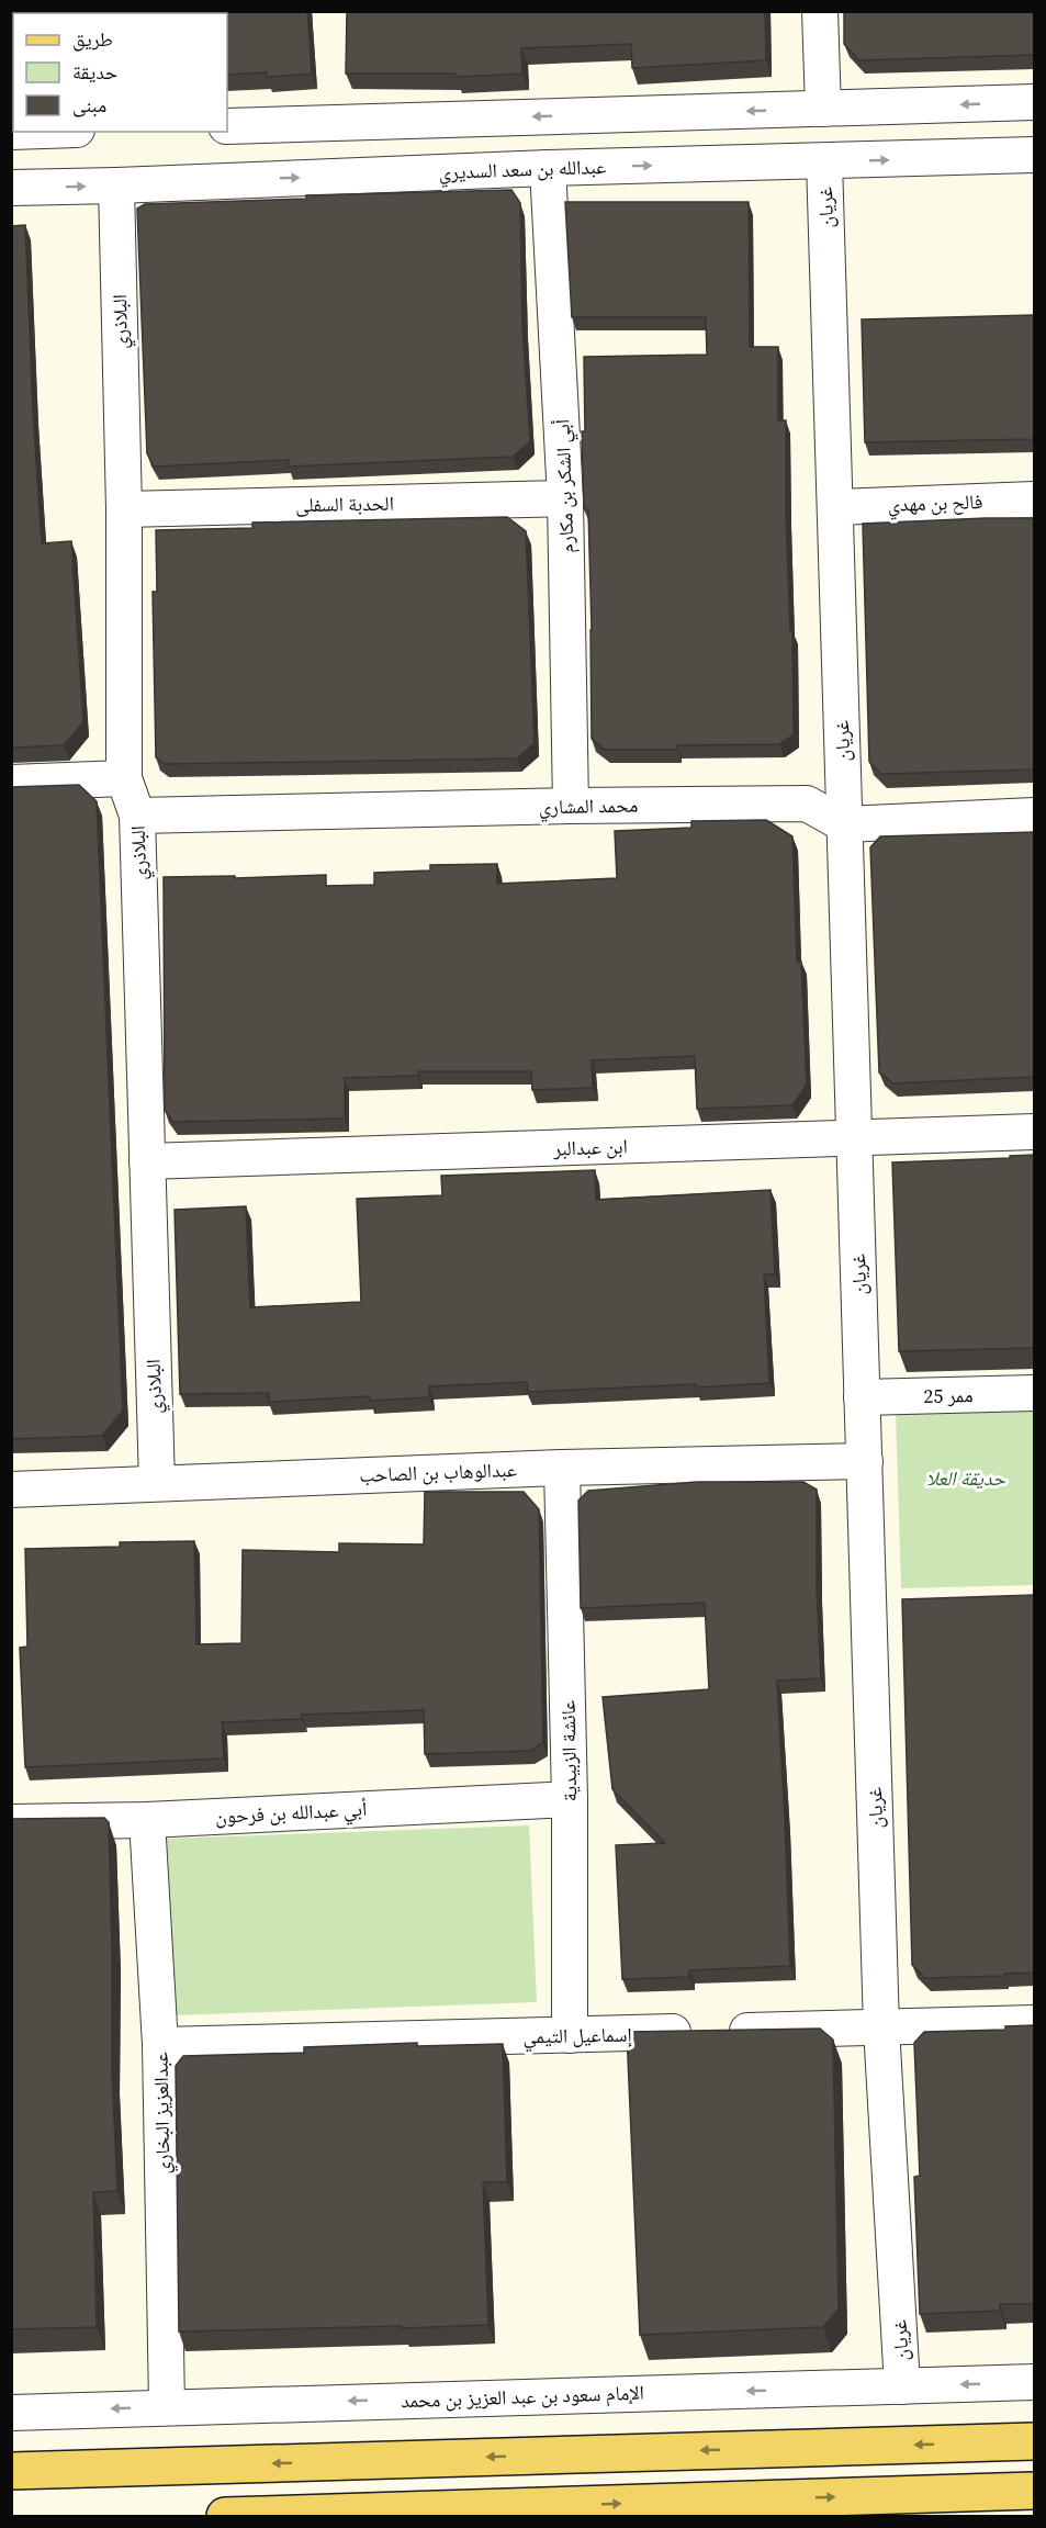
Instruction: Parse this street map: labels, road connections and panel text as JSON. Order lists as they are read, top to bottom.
{
  "streets": {
    "street": [
      "عبدالله بن سعد السديري",
      "غريان",
      "البلاذري",
      "أبي الشكر بن مكارم",
      "فالح بن مهدي",
      "الحدبة السفلى",
      "محمد المشاري",
      "ابن عبدالبر",
      "ممر 25",
      "عبدالوهاب بن الصاحب",
      "عائشة الزبيدية",
      "أبي عبدالله بن فرحون",
      "إسماعيل التيمي",
      "عبدالعزيز البخاري",
      "الإمام سعود بن عبد العزيز بن محمد"
    ]
  },
  "crossings": [
    ["عبدالله بن سعد السديري", "غريان"],
    ["عبدالله بن سعد السديري", "البلاذري"],
    ["عبدالله بن سعد السديري", "أبي الشكر بن مكارم"],
    ["غريان", "فالح بن مهدي"],
    ["غريان", "محمد المشاري"],
    ["غريان", "ابن عبدالبر"],
    ["غريان", "ممر 25"],
    ["غريان", "عبدالوهاب بن الصاحب"],
    ["غريان", "إسماعيل التيمي"],
    ["غريان", "الإمام سعود بن عبد العزيز بن محمد"],
    ["البلاذري", "الحدبة السفلى"],
    ["البلاذري", "محمد المشاري"],
    ["البلاذري", "ابن عبدالبر"],
    ["البلاذري", "عبدالوهاب بن الصاحب"],
    ["أبي الشكر بن مكارم", "الحدبة السفلى"],
    ["أبي الشكر بن مكارم", "محمد المشاري"],
    ["عبدالوهاب بن الصاحب", "عائشة الزبيدية"],
    ["عائشة الزبيدية", "أبي عبدالله بن فرحون"],
    ["عائشة الزبيدية", "إسماعيل التيمي"],
    ["أبي عبدالله بن فرحون", "عبدالعزيز البخاري"],
    ["إسماعيل التيمي", "عبدالعزيز البخاري"],
    ["عبدالعزيز البخاري", "الإمام سعود بن عبد العزيز بن محمد"]
  ],
  "one_way": ["الإمام سعود بن عبد العزيز بن محمد"],
  "parks": ["حديقة العلا"],
  "legend": ["طريق", "حديقة", "مبنى"]
}
